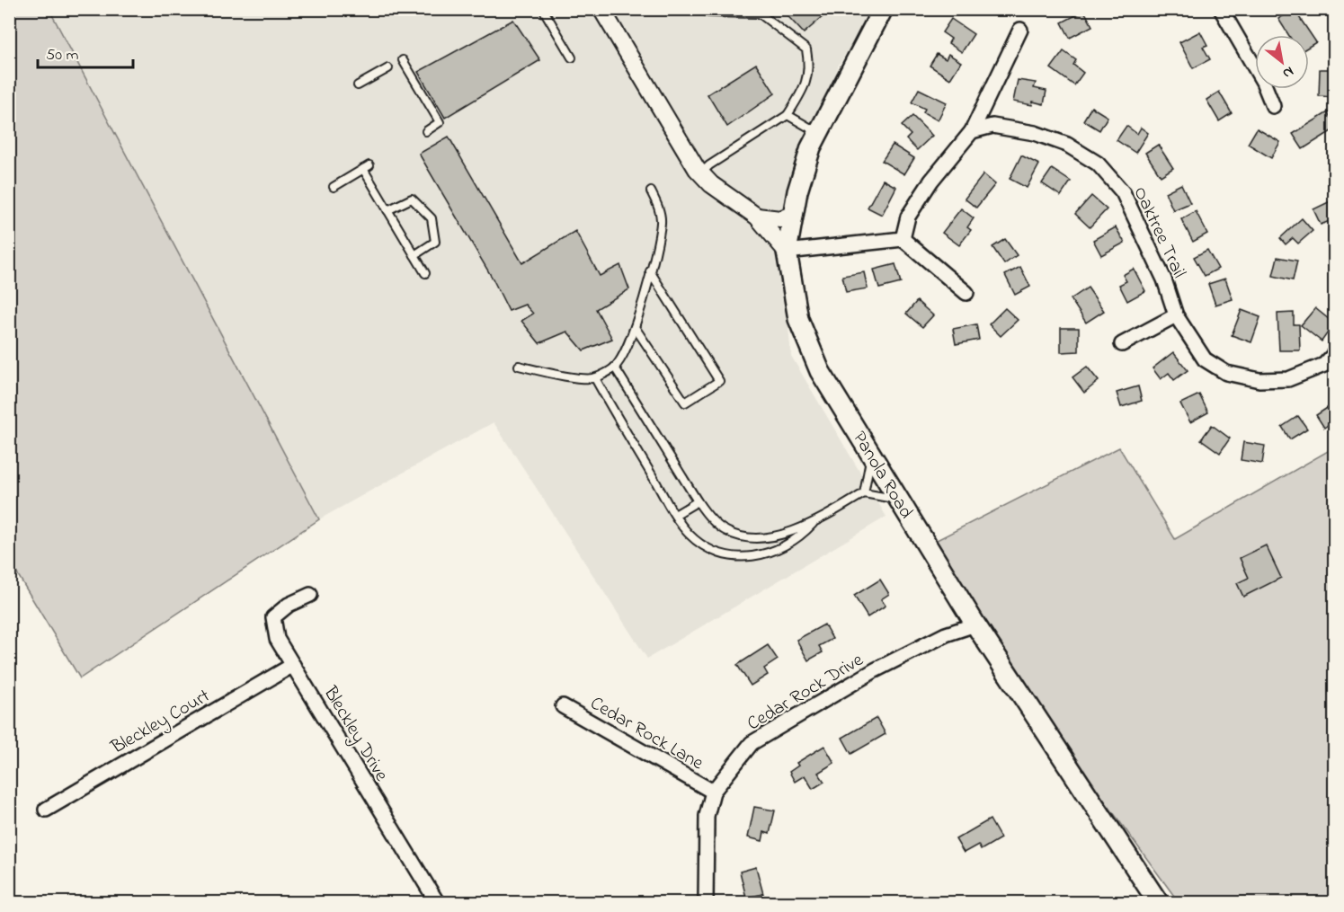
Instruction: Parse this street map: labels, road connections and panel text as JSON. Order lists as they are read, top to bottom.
{
  "streets": {
    "main road": ["Panola Road"],
    "street": [
      "Oaktree Trail",
      "Cedar Rock Drive",
      "Bleckley Court",
      "Cedar Rock Lane",
      "Bleckley Drive"
    ]
  },
  "crossings": [
    ["Panola Road", "Cedar Rock Drive"],
    ["Cedar Rock Drive", "Cedar Rock Lane"],
    ["Bleckley Court", "Bleckley Drive"]
  ],
  "scale_bar": "50 m",
  "north": "bottom right"
}
